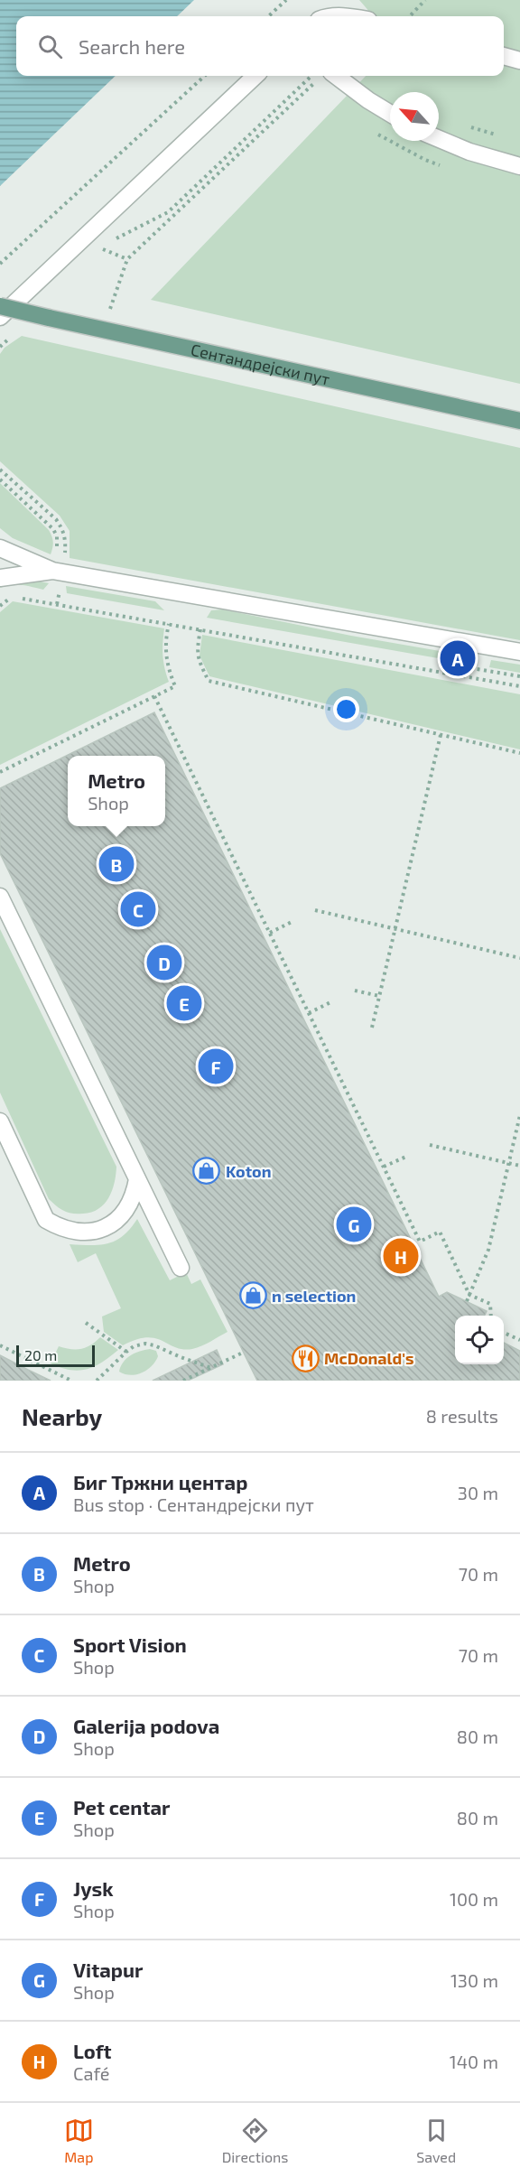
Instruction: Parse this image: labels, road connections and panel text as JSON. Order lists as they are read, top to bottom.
{
  "streets": {
    "main road": ["Сентандрејски пут"]
  },
  "places": {
    "shop": ["Koton", "n selection"],
    "restaurant": ["McDonald's"]
  },
  "scale_bar": "20 m",
  "north": "top left",
  "page": {
    "search": "Search here",
    "pins": [
      "A",
      "B",
      "C",
      "D",
      "E",
      "F",
      "G",
      "H"
    ],
    "popup": ["Metro", "Shop"],
    "scale": "20 m",
    "heading": ["Nearby", "8 results"],
    "list": [
      {
        "mark": "A",
        "name": "Биг Тржни центар",
        "note": "Bus stop · Сентандрејски пут",
        "value": "30 m"
      },
      {
        "mark": "B",
        "name": "Metro",
        "note": "Shop",
        "value": "70 m"
      },
      {
        "mark": "C",
        "name": "Sport Vision",
        "note": "Shop",
        "value": "70 m"
      },
      {
        "mark": "D",
        "name": "Galerija podova",
        "note": "Shop",
        "value": "80 m"
      },
      {
        "mark": "E",
        "name": "Pet centar",
        "note": "Shop",
        "value": "80 m"
      },
      {
        "mark": "F",
        "name": "Jysk",
        "note": "Shop",
        "value": "100 m"
      },
      {
        "mark": "G",
        "name": "Vitapur",
        "note": "Shop",
        "value": "130 m"
      },
      {
        "mark": "H",
        "name": "Loft",
        "note": "Café",
        "value": "140 m"
      }
    ],
    "nav": ["Map", "Directions", "Saved"]
  }
}
